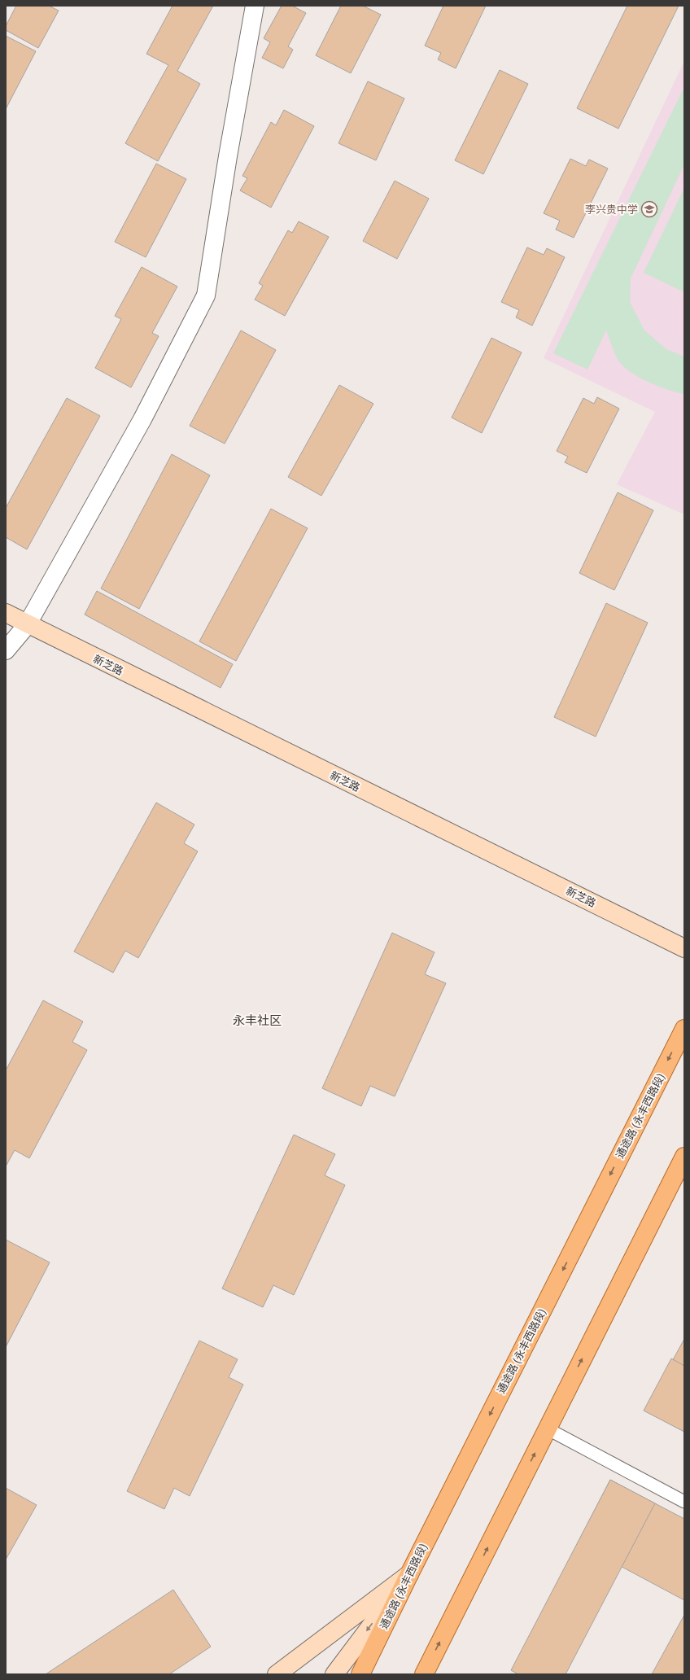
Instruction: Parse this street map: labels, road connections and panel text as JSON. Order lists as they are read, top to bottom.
{
  "streets": {
    "main road": ["新芝路", "通途路 (永丰西路段)"]
  },
  "districts": ["永丰社区"],
  "places": {
    "school or university": ["李兴贵中学"]
  }
}
